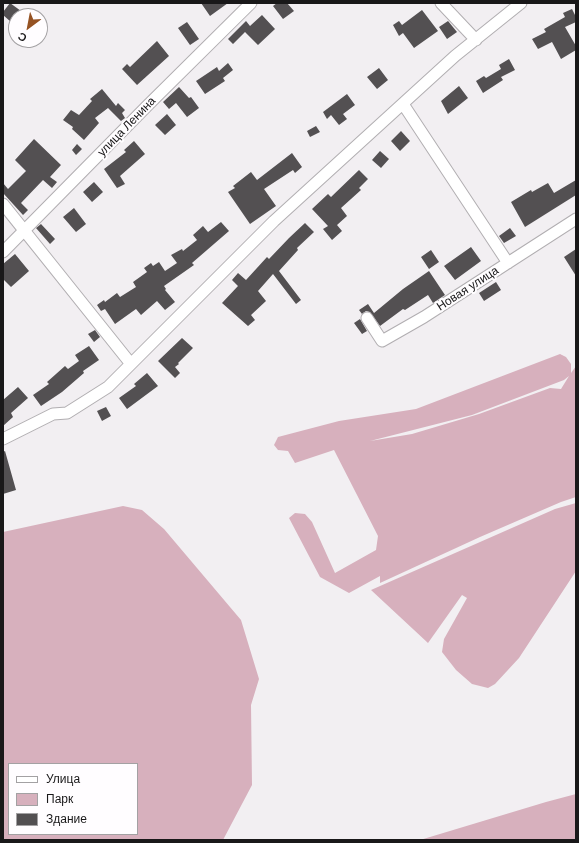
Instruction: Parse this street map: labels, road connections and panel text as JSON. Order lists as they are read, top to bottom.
{
  "streets": {
    "street": ["улица Ленина", "Новая улица"]
  },
  "legend": ["Улица", "Парк", "Здание"],
  "north": "bottom left"
}
